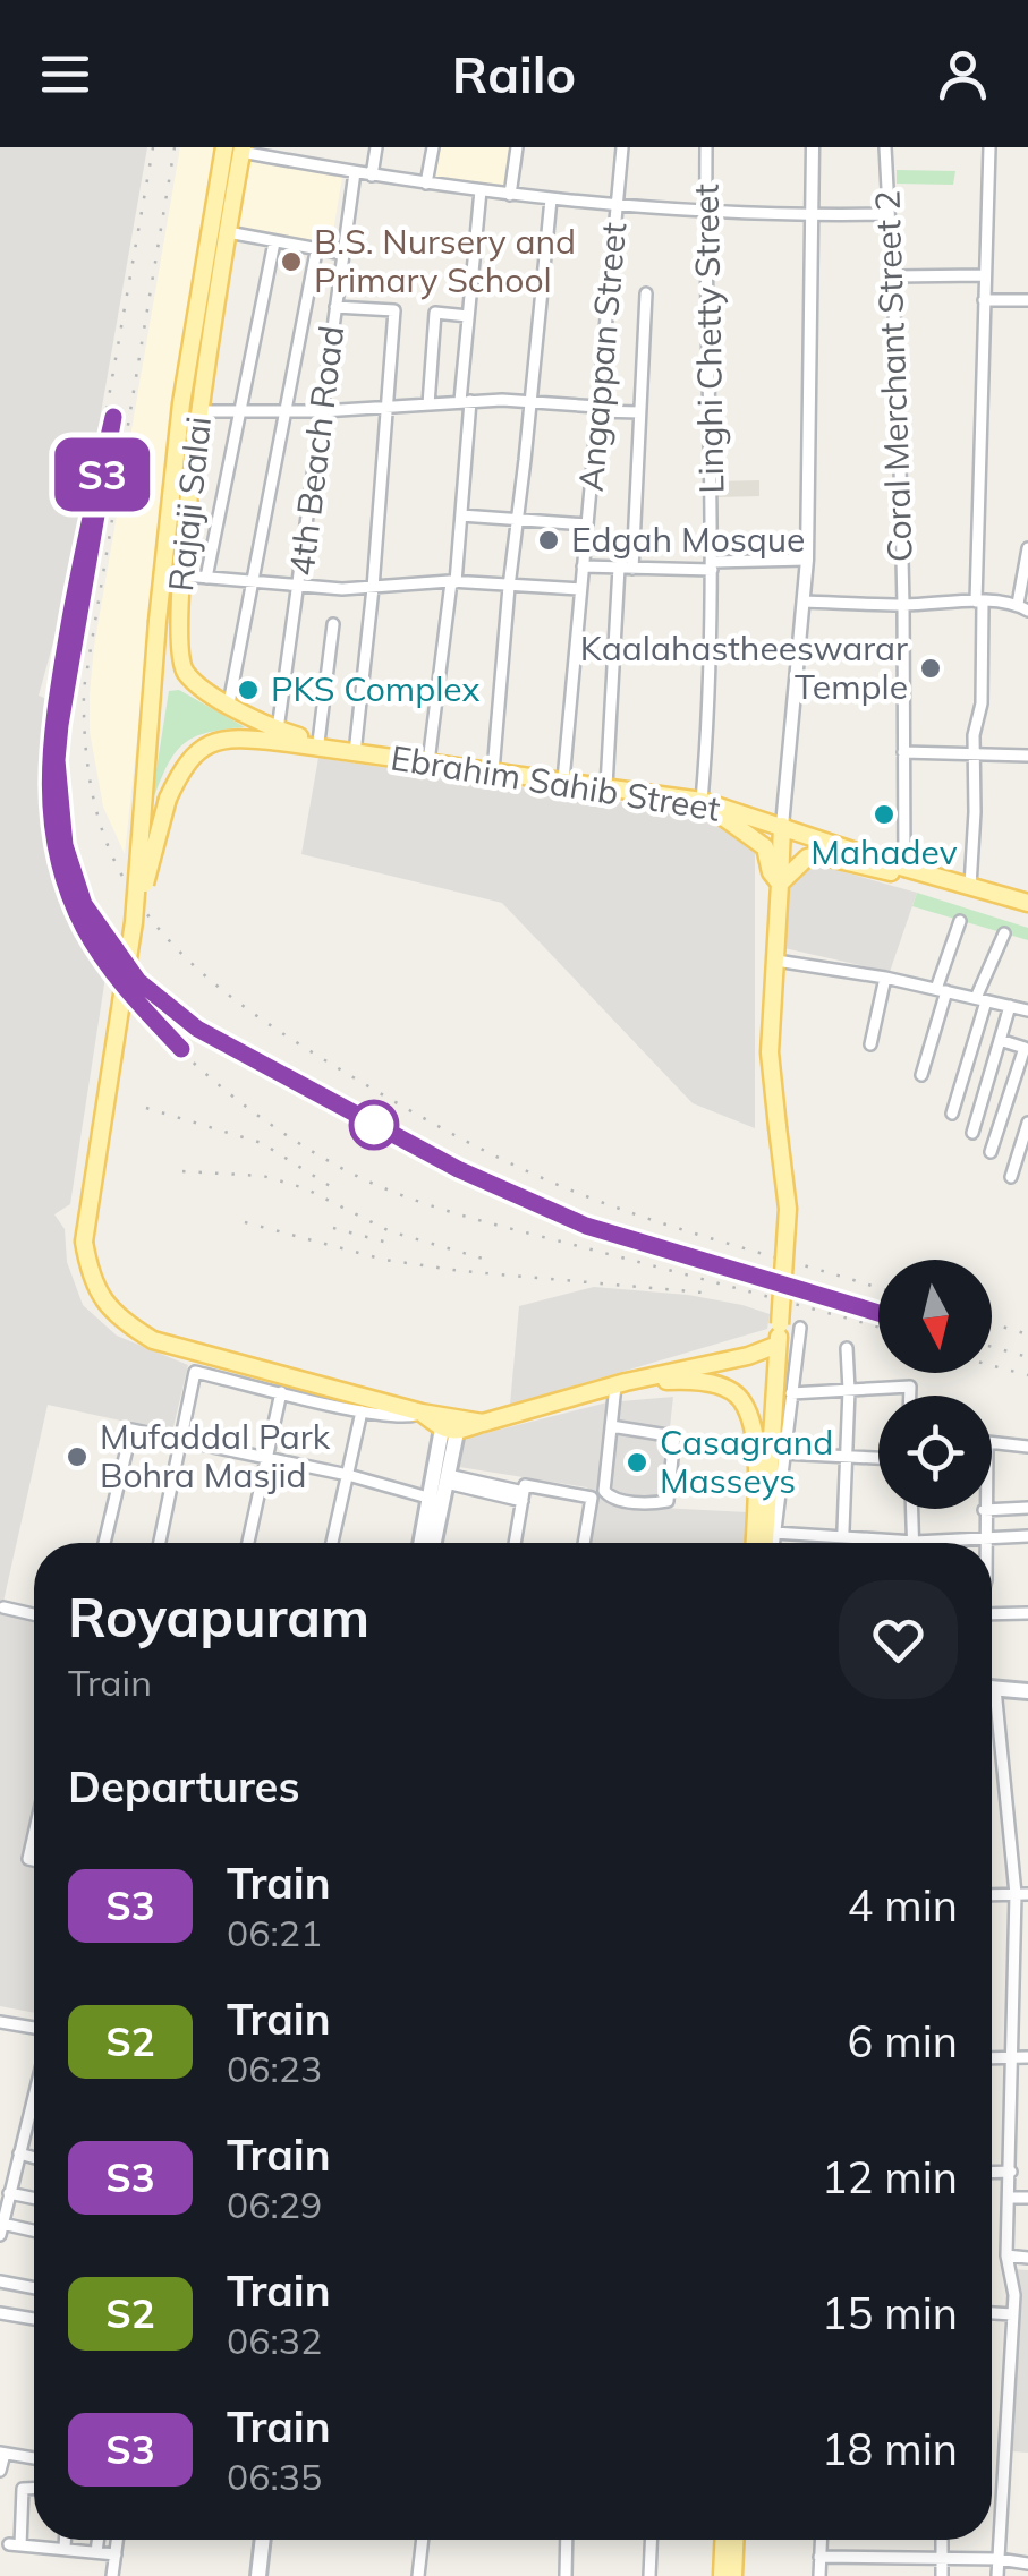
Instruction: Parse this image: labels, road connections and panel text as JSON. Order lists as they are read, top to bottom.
{
  "streets": {
    "main road": ["Rajaji Salai", "Ebrahim Sahib Street"],
    "street": [
      "Linghi Chetty Street",
      "Angappan Street",
      "Coral Merchant Street 2",
      "4th Beach Road"
    ]
  },
  "crossings": [
    ["Linghi Chetty Street", "Ebrahim Sahib Street"],
    ["Angappan Street", "Ebrahim Sahib Street"],
    ["Coral Merchant Street 2", "Ebrahim Sahib Street"],
    ["4th Beach Road", "Rajaji Salai"],
    ["Rajaji Salai", "Ebrahim Sahib Street"]
  ],
  "places": [
    "B.S. Nursery and Primary School",
    "Edgah Mosque",
    "Kaalahastheeswarar Temple",
    "PKS Complex",
    "Mahadev",
    "Mufaddal Park Bohra Masjid",
    "Casagrand Masseys"
  ],
  "north": "bottom",
  "page": {
    "header": "Railo",
    "on_map": "S3",
    "heading": [
      ["Royapuram", "Train"],
      "Departures"
    ],
    "list": [
      {
        "mark": "S3",
        "name": "Train",
        "note": "06:21",
        "value": "4 min"
      },
      {
        "mark": "S2",
        "name": "Train",
        "note": "06:23",
        "value": "6 min"
      },
      {
        "mark": "S3",
        "name": "Train",
        "note": "06:29",
        "value": "12 min"
      },
      {
        "mark": "S2",
        "name": "Train",
        "note": "06:32",
        "value": "15 min"
      },
      {
        "mark": "S3",
        "name": "Train",
        "note": "06:35",
        "value": "18 min"
      }
    ]
  }
}
